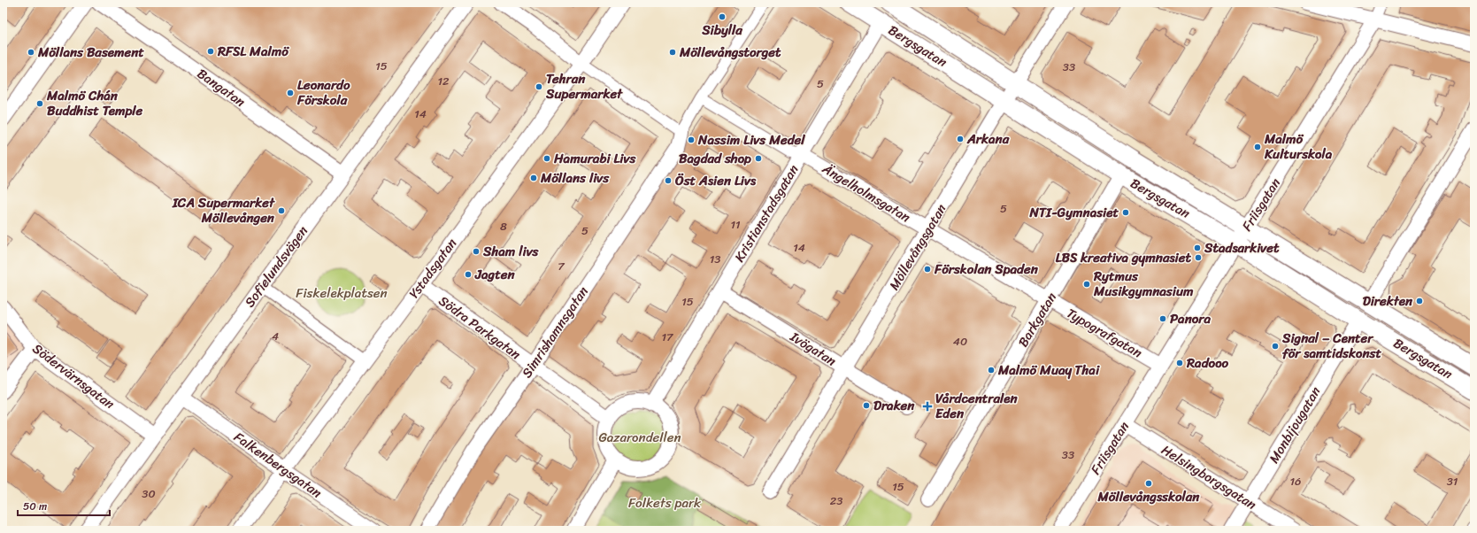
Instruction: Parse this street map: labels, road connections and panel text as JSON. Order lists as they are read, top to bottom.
{
  "streets": {
    "street": [
      "Bergsgatan",
      "Bangatan",
      "Ängelholmsgatan",
      "Friisgatan",
      "Kristianstadsgatan",
      "Möllevångsgatan",
      "Sofielundsvägen",
      "Ystadsgatan",
      "Barkgatan",
      "Södra Parkgatan",
      "Simrishamnsgatan",
      "Typografgatan",
      "Ivögatan",
      "Södervärnsgatan",
      "Monbijougatan",
      "Falkenbergsgatan",
      "Helsingborgsgatan"
    ]
  },
  "crossings": [
    ["Bergsgatan", "Friisgatan"],
    ["Bergsgatan", "Kristianstadsgatan"],
    ["Bergsgatan", "Möllevångsgatan"],
    ["Bergsgatan", "Barkgatan"],
    ["Bergsgatan", "Monbijougatan"],
    ["Bangatan", "Sofielundsvägen"],
    ["Ängelholmsgatan", "Kristianstadsgatan"],
    ["Ängelholmsgatan", "Möllevångsgatan"],
    ["Ängelholmsgatan", "Barkgatan"],
    ["Ängelholmsgatan", "Typografgatan"],
    ["Friisgatan", "Typografgatan"],
    ["Friisgatan", "Helsingborgsgatan"],
    ["Kristianstadsgatan", "Södra Parkgatan"],
    ["Kristianstadsgatan", "Ivögatan"],
    ["Möllevångsgatan", "Ivögatan"],
    ["Sofielundsvägen", "Södervärnsgatan"],
    ["Sofielundsvägen", "Falkenbergsgatan"],
    ["Ystadsgatan", "Södra Parkgatan"],
    ["Ystadsgatan", "Falkenbergsgatan"],
    ["Barkgatan", "Typografgatan"],
    ["Södra Parkgatan", "Simrishamnsgatan"],
    ["Monbijougatan", "Helsingborgsgatan"]
  ],
  "parks": ["Fiskelekplatsen", "Gazarondellen", "Folkets park"],
  "places": {
    "other": [
      "Sibylla",
      "RFSL Malmö",
      "Möllans Basement",
      "Möllevångstorget",
      "Tehran Supermarket",
      "Leonardo Förskola",
      "Malmö Chán Buddhist Temple",
      "Arkana",
      "Nassim Livs Medel",
      "Malmö Kulturskola",
      "Hamurabi Livs",
      "Bagdad shop",
      "Möllans livs",
      "Öst Asien Livs",
      "ICA Supermarket Möllevången",
      "NTI-Gymnasiet",
      "Stadsarkivet",
      "Sham livs",
      "LBS kreativa gymnasiet",
      "Förskolan Spaden",
      "Jagten",
      "Rytmus Musikgymnasium",
      "Direkten",
      "Panora",
      "Signal – Center för samtidskonst",
      "Radooo",
      "Malmö Muay Thai",
      "Draken",
      "Möllevångsskolan"
    ],
    "health": ["Vårdcentralen Eden"]
  },
  "house_numbers": [
    "15",
    "33",
    "12",
    "5",
    "14",
    "5",
    "11",
    "8",
    "5",
    "14",
    "13",
    "7",
    "15",
    "4",
    "17",
    "40",
    "33",
    "16",
    "31",
    "15",
    "30",
    "23"
  ],
  "scale_bar": "50 m"
}
